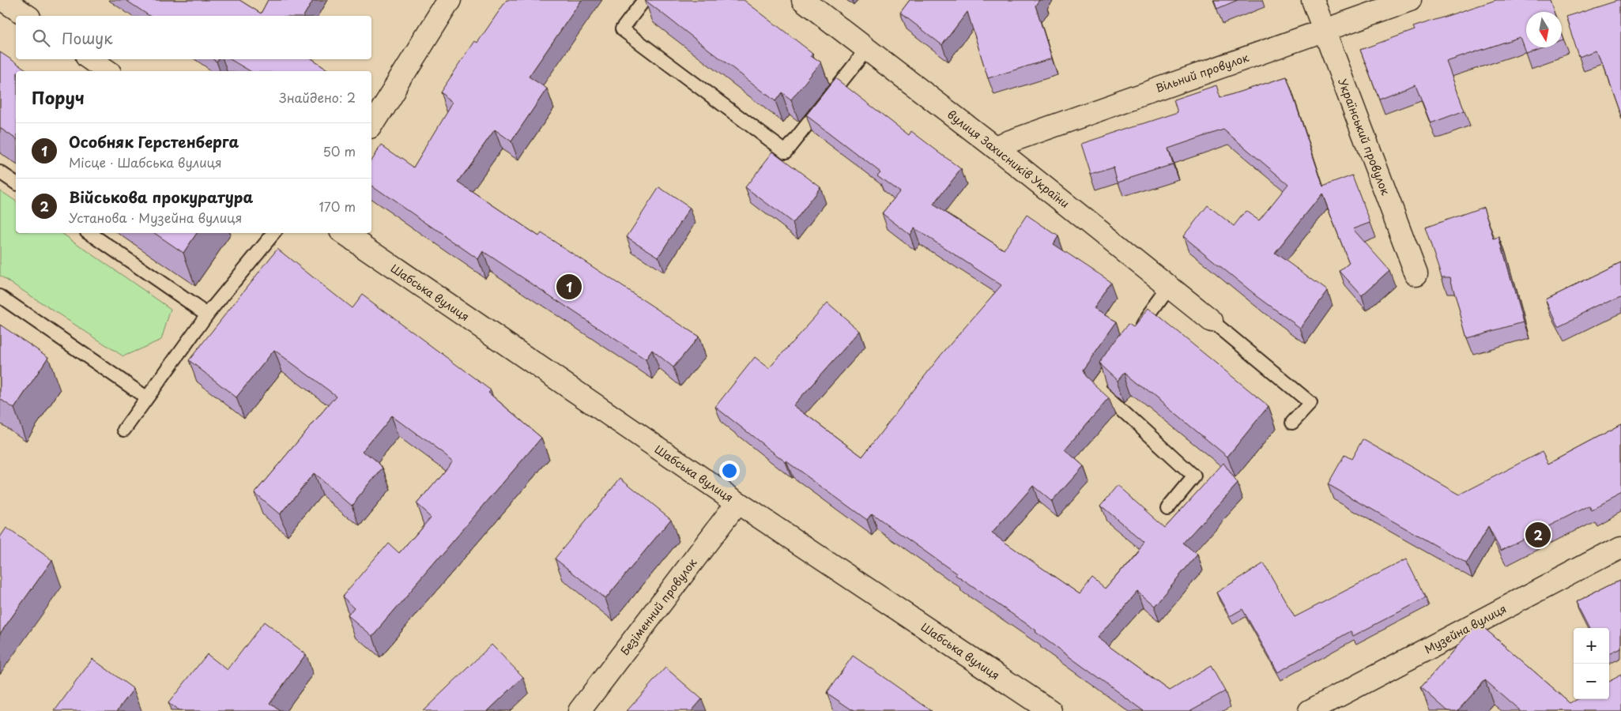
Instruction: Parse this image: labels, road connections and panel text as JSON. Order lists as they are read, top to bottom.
{
  "streets": {
    "street": [
      "Вільний провулок",
      "Український провулок",
      "вулиця Захисників України",
      "Шабська вулиця",
      "Безіменний провулок",
      "Музейна вулиця"
    ]
  },
  "crossings": [
    ["Вільний провулок", "Український провулок"],
    ["Вільний провулок", "вулиця Захисників України"],
    ["Шабська вулиця", "Безіменний провулок"]
  ],
  "north": "bottom",
  "page": {
    "search": "Пошук",
    "heading": ["Поруч", "Знайдено: 2"],
    "list": [
      {
        "mark": "1",
        "name": "Особняк Герстенберга",
        "note": "Місце · Шабська вулиця",
        "value": "50 m"
      },
      {
        "mark": "2",
        "name": "Військова прокуратура",
        "note": "Установа · Музейна вулиця",
        "value": "170 m"
      }
    ],
    "pins": ["1", "2"],
    "map_buttons": ["+", "−"]
  }
}
